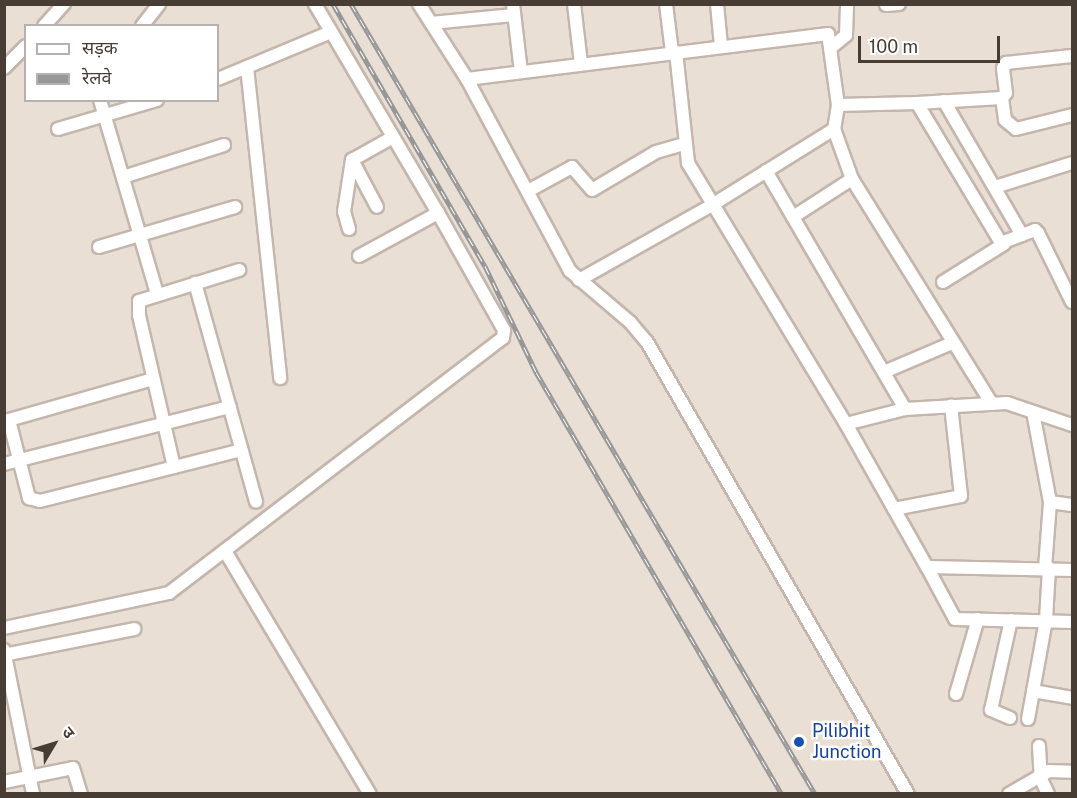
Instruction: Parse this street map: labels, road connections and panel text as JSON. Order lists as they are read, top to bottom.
{
  "places": ["Pilibhit Junction"],
  "legend": ["सड़क", "रेलवे"],
  "scale_bar": "100 m",
  "north": "top right"
}
